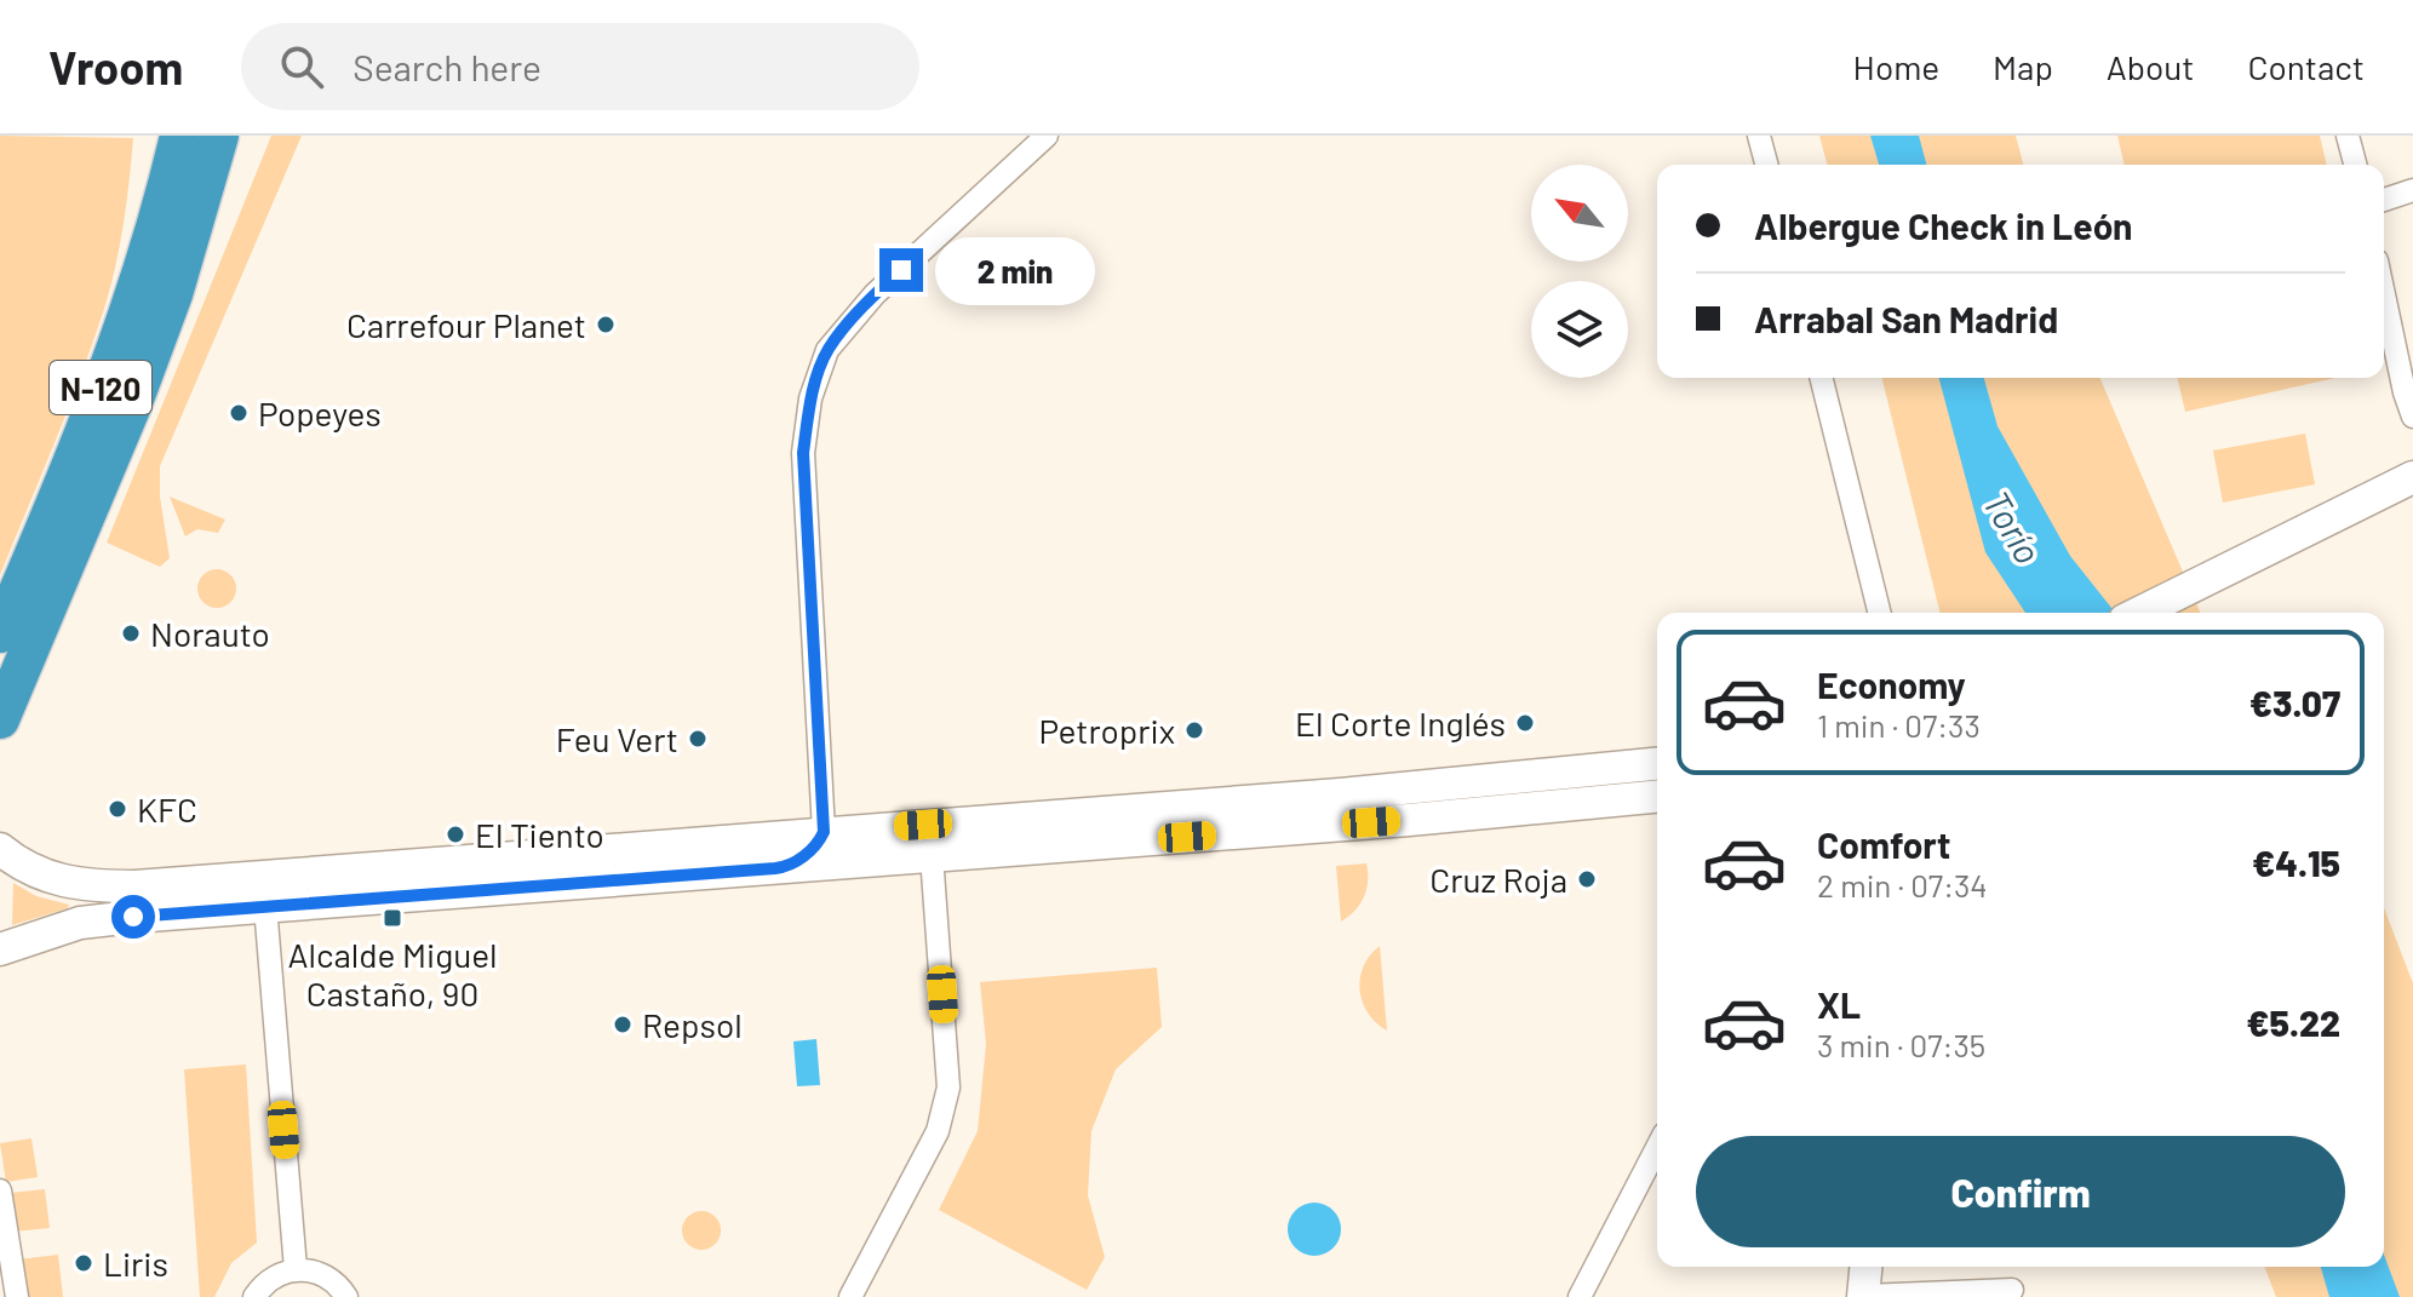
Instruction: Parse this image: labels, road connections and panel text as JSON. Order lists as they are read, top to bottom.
{
  "streets": {
    "highway": ["N-120"]
  },
  "water": ["Torío"],
  "places": {
    "other": [
      "Carrefour Planet",
      "Popeyes",
      "Norauto",
      "El Corte Inglés",
      "Petroprix",
      "Feu Vert",
      "KFC",
      "El Tiento",
      "Cruz Roja",
      "Repsol",
      "Liris"
    ],
    "transit": ["Alcalde Miguel Castaño, 90"]
  },
  "north": "top left",
  "page": {
    "header": "Vroom",
    "search": "Search here",
    "nav": [
      "Home",
      "Map",
      "About",
      "Contact"
    ],
    "banner": ["Albergue Check in León", "Arrabal San Madrid"],
    "bubble": "2 min",
    "list": [
      {
        "name": "Economy",
        "note": "1 min · 07:33",
        "value": "€3.07"
      },
      {
        "name": "Comfort",
        "note": "2 min · 07:34",
        "value": "€4.15"
      },
      {
        "name": "XL",
        "note": "3 min · 07:35",
        "value": "€5.22"
      }
    ],
    "buttons": "Confirm"
  }
}
